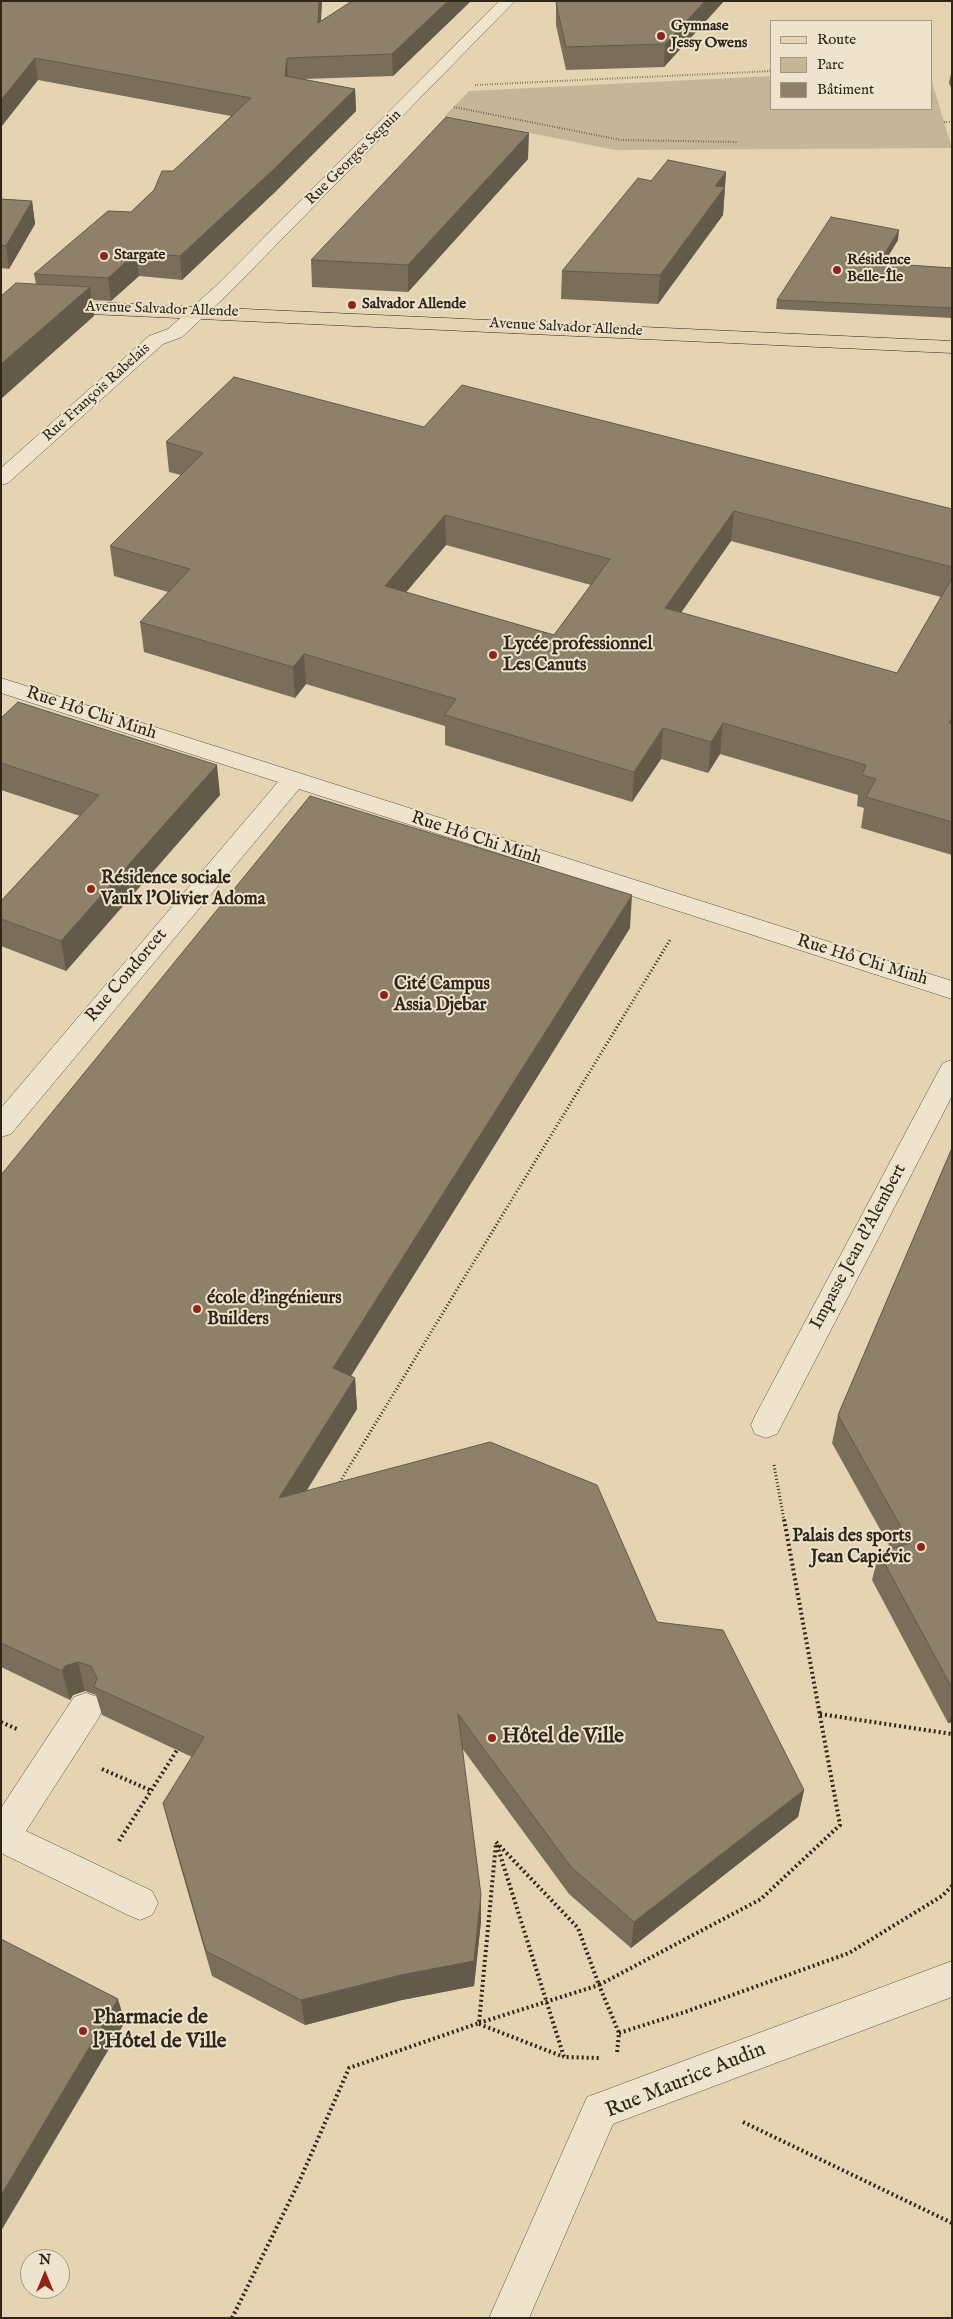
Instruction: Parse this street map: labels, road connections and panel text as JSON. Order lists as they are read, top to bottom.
{
  "streets": {
    "main road": ["Avenue Salvador Allende"],
    "street": [
      "Rue Georges Seguin",
      "Rue François Rabelais",
      "Rue Hô Chi Minh",
      "Rue Condorcet",
      "Impasse Jean d'Alembert",
      "Rue Maurice Audin"
    ]
  },
  "crossings": [
    ["Rue Georges Seguin", "Avenue Salvador Allende"],
    ["Rue Georges Seguin", "Rue François Rabelais"],
    ["Avenue Salvador Allende", "Rue François Rabelais"],
    ["Rue Hô Chi Minh", "Rue Condorcet"]
  ],
  "places": [
    "Gymnase Jessy Owens",
    "Stargate",
    "Résidence Belle-Île",
    "Salvador Allende",
    "Lycée professionnel Les Canuts",
    "Résidence sociale Vaulx l'Olivier Adoma",
    "Cité Campus Assia Djebar",
    "école d'ingénieurs Builders",
    "Palais des sports Jean Capiévic",
    "Hôtel de Ville",
    "Pharmacie de l'Hôtel de Ville"
  ],
  "legend": ["Route", "Parc", "Bâtiment"],
  "north": "top"
}
